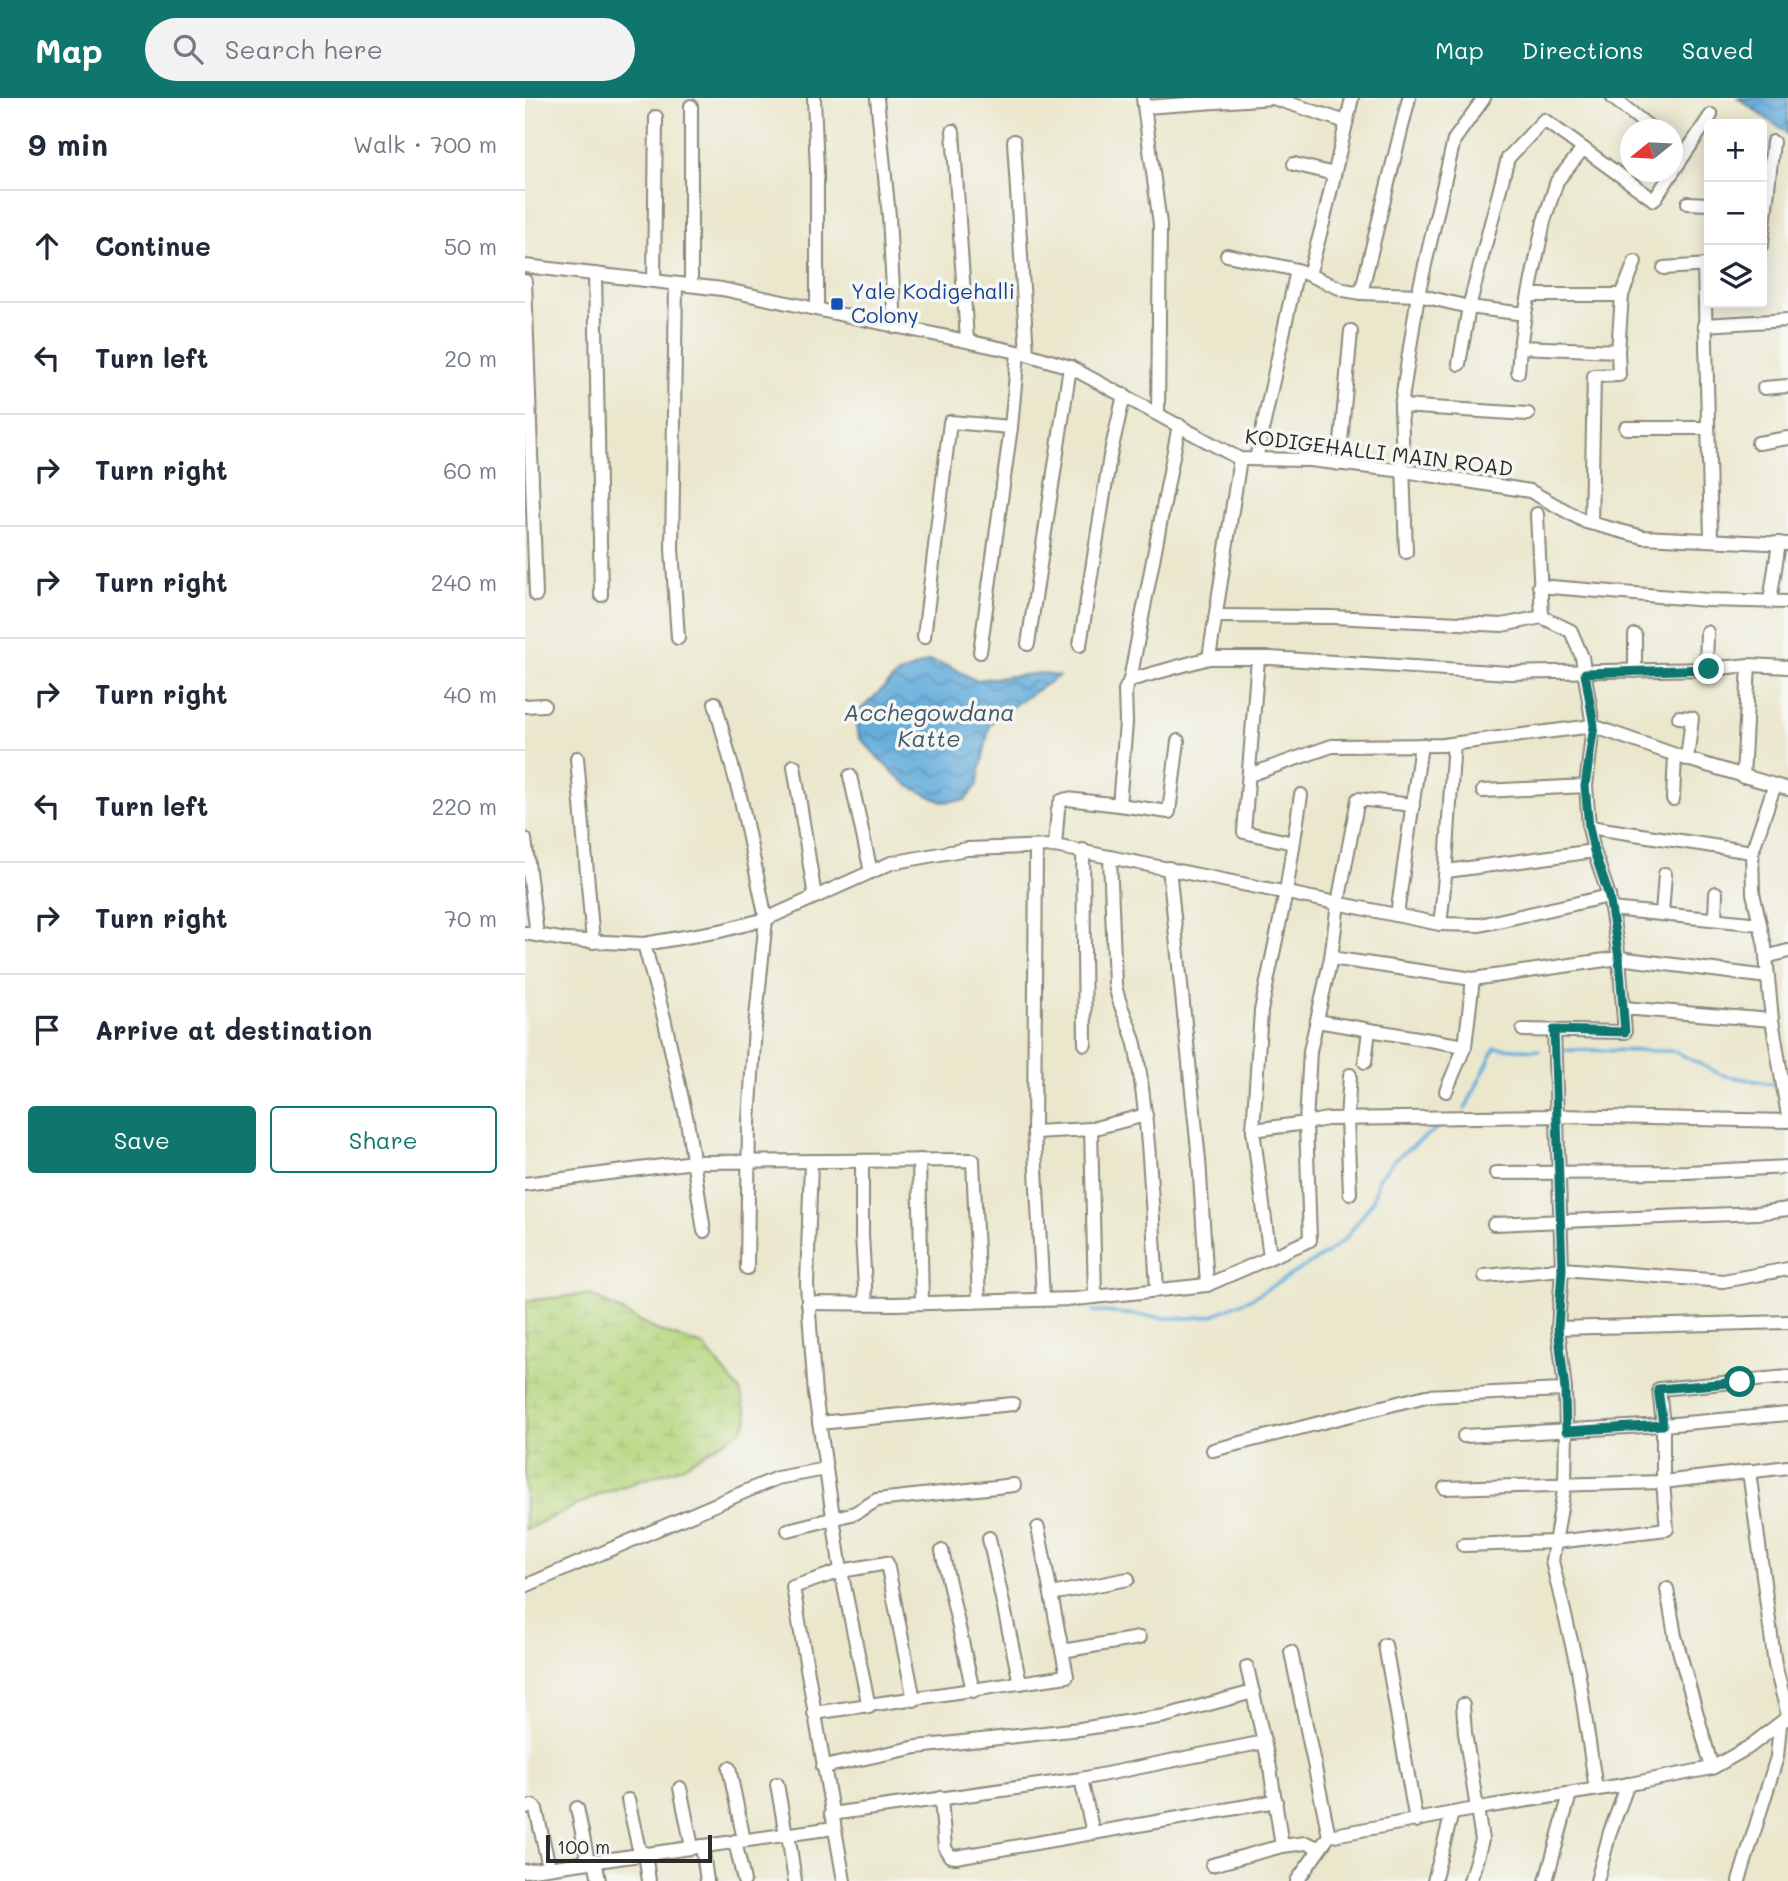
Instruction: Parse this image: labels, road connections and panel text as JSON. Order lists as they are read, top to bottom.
{
  "streets": {
    "street": ["KODIGEHALLI MAIN ROAD"]
  },
  "water": ["Acchegowdana Katte"],
  "places": {
    "transit": ["Yale Kodigehalli Colony"]
  },
  "scale_bar": "100 m",
  "north": "left",
  "page": {
    "header": "Map",
    "search": "Search here",
    "nav": ["Map", "Directions", "Saved"],
    "heading": ["9 min", "Walk · 700 m"],
    "map_buttons": ["+", "−"],
    "list": [
      ["Continue", "50 m"],
      ["Turn left", "20 m"],
      ["Turn right", "60 m"],
      ["Turn right", "240 m"],
      ["Turn right", "40 m"],
      ["Turn left", "220 m"],
      ["Turn right", "70 m"],
      "Arrive at destination"
    ],
    "buttons": ["Save", "Share"],
    "scale": "100 m"
  }
}
